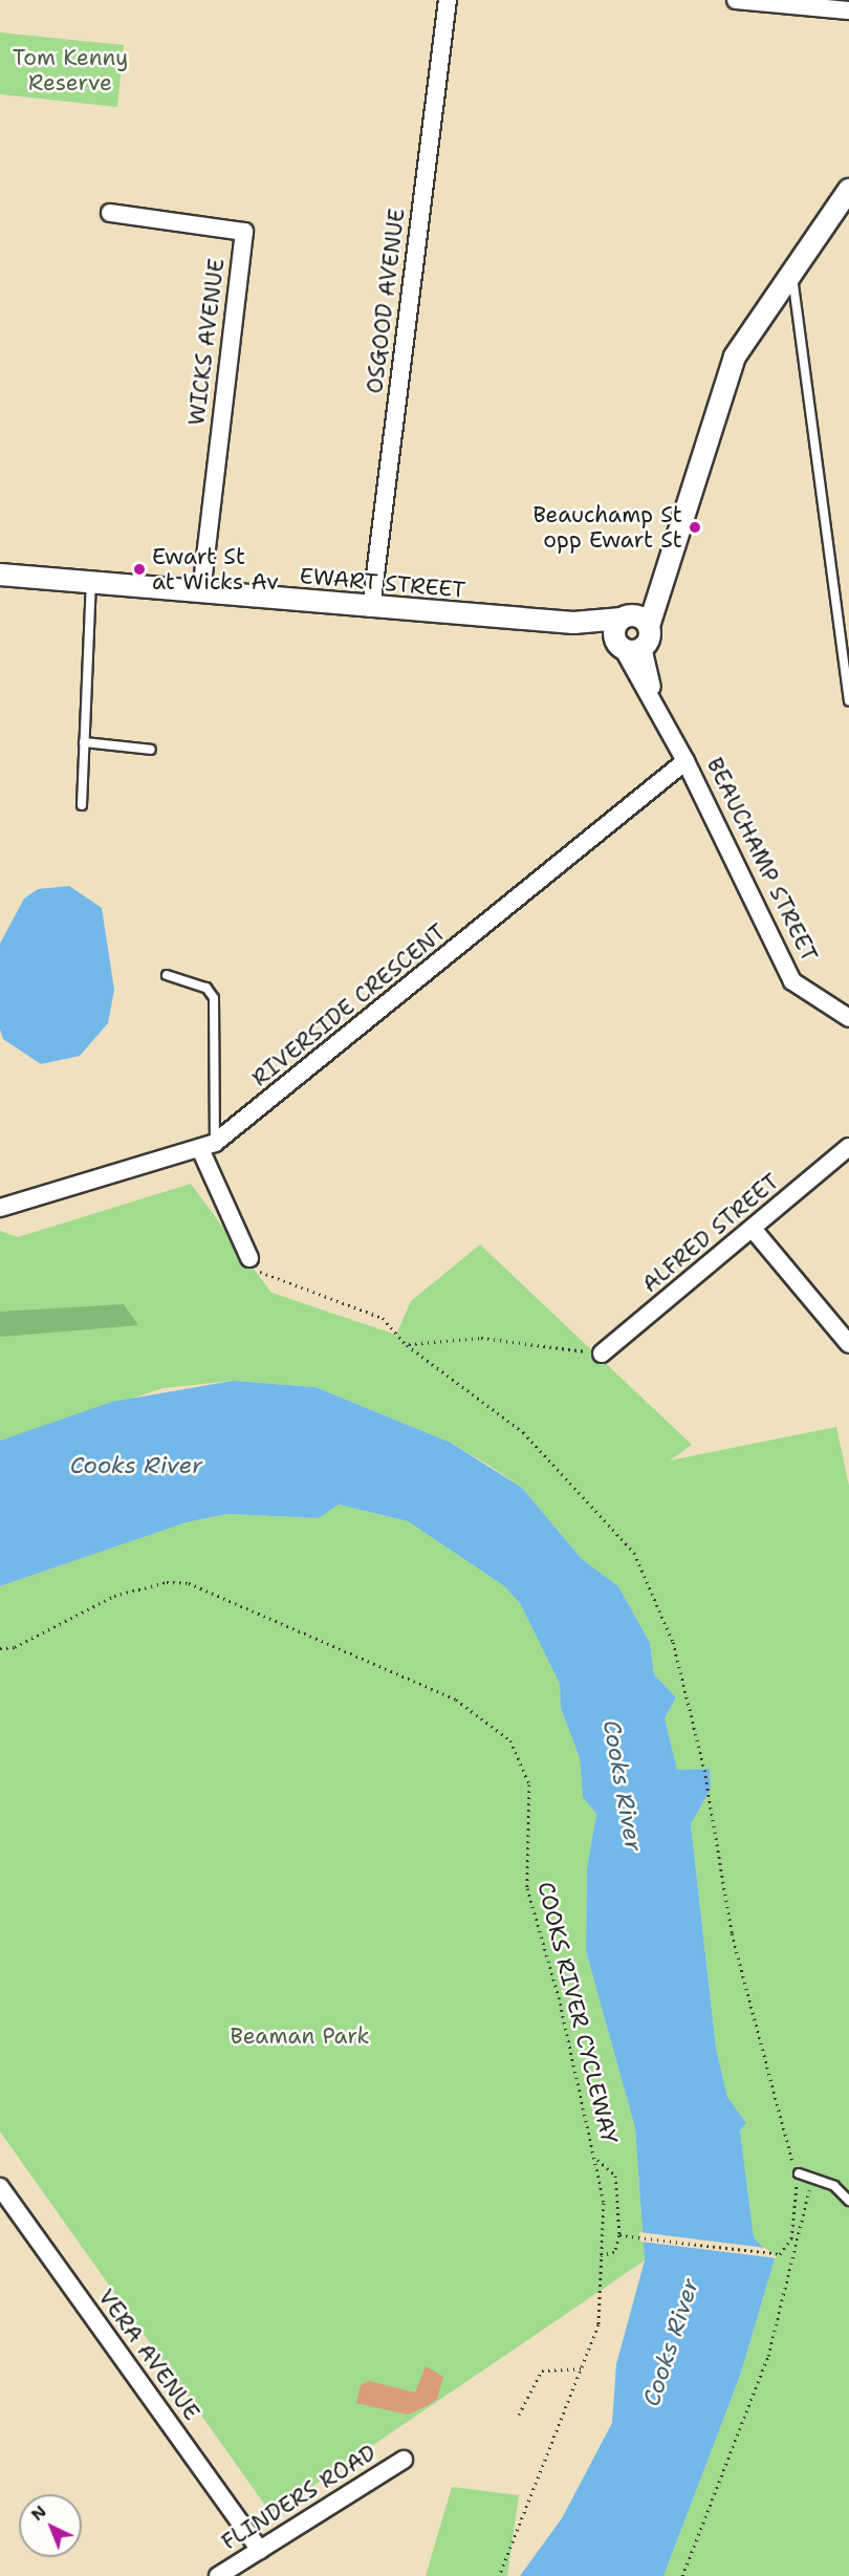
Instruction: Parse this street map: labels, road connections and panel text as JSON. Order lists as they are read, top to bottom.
{
  "streets": {
    "street": [
      "OSGOOD AVENUE",
      "WICKS AVENUE",
      "EWART STREET",
      "BEAUCHAMP STREET",
      "RIVERSIDE CRESCENT",
      "ALFRED STREET",
      "VERA AVENUE",
      "FLINDERS ROAD"
    ],
    "path": ["COOKS RIVER CYCLEWAY"]
  },
  "crossings": [
    ["OSGOOD AVENUE", "EWART STREET"],
    ["WICKS AVENUE", "EWART STREET"],
    ["EWART STREET", "BEAUCHAMP STREET"],
    ["BEAUCHAMP STREET", "RIVERSIDE CRESCENT"],
    ["VERA AVENUE", "FLINDERS ROAD"]
  ],
  "water": ["Cooks River"],
  "parks": ["Tom Kenny Reserve", "Beaman Park"],
  "places": ["Beauchamp St opp Ewart St", "Ewart St at Wicks Av"],
  "north": "top left"
}
